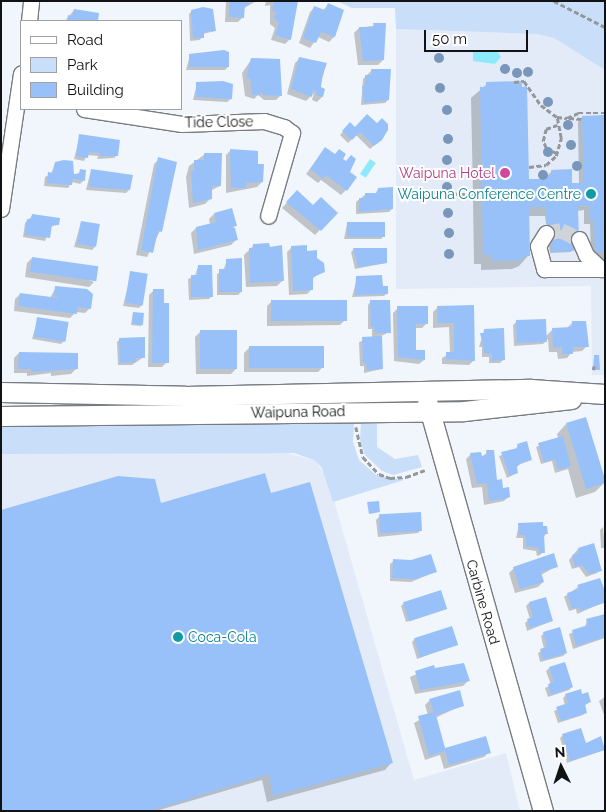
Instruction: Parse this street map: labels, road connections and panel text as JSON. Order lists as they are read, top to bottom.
{
  "streets": {
    "main road": ["Waipuna Road", "Carbine Road"],
    "street": ["Tide Close"]
  },
  "crossings": [
    ["Waipuna Road", "Carbine Road"]
  ],
  "places": ["Waipuna Hotel", "Waipuna Conference Centre", "Coca-Cola"],
  "legend": ["Road", "Park", "Building"],
  "scale_bar": "50 m",
  "north": "top"
}
